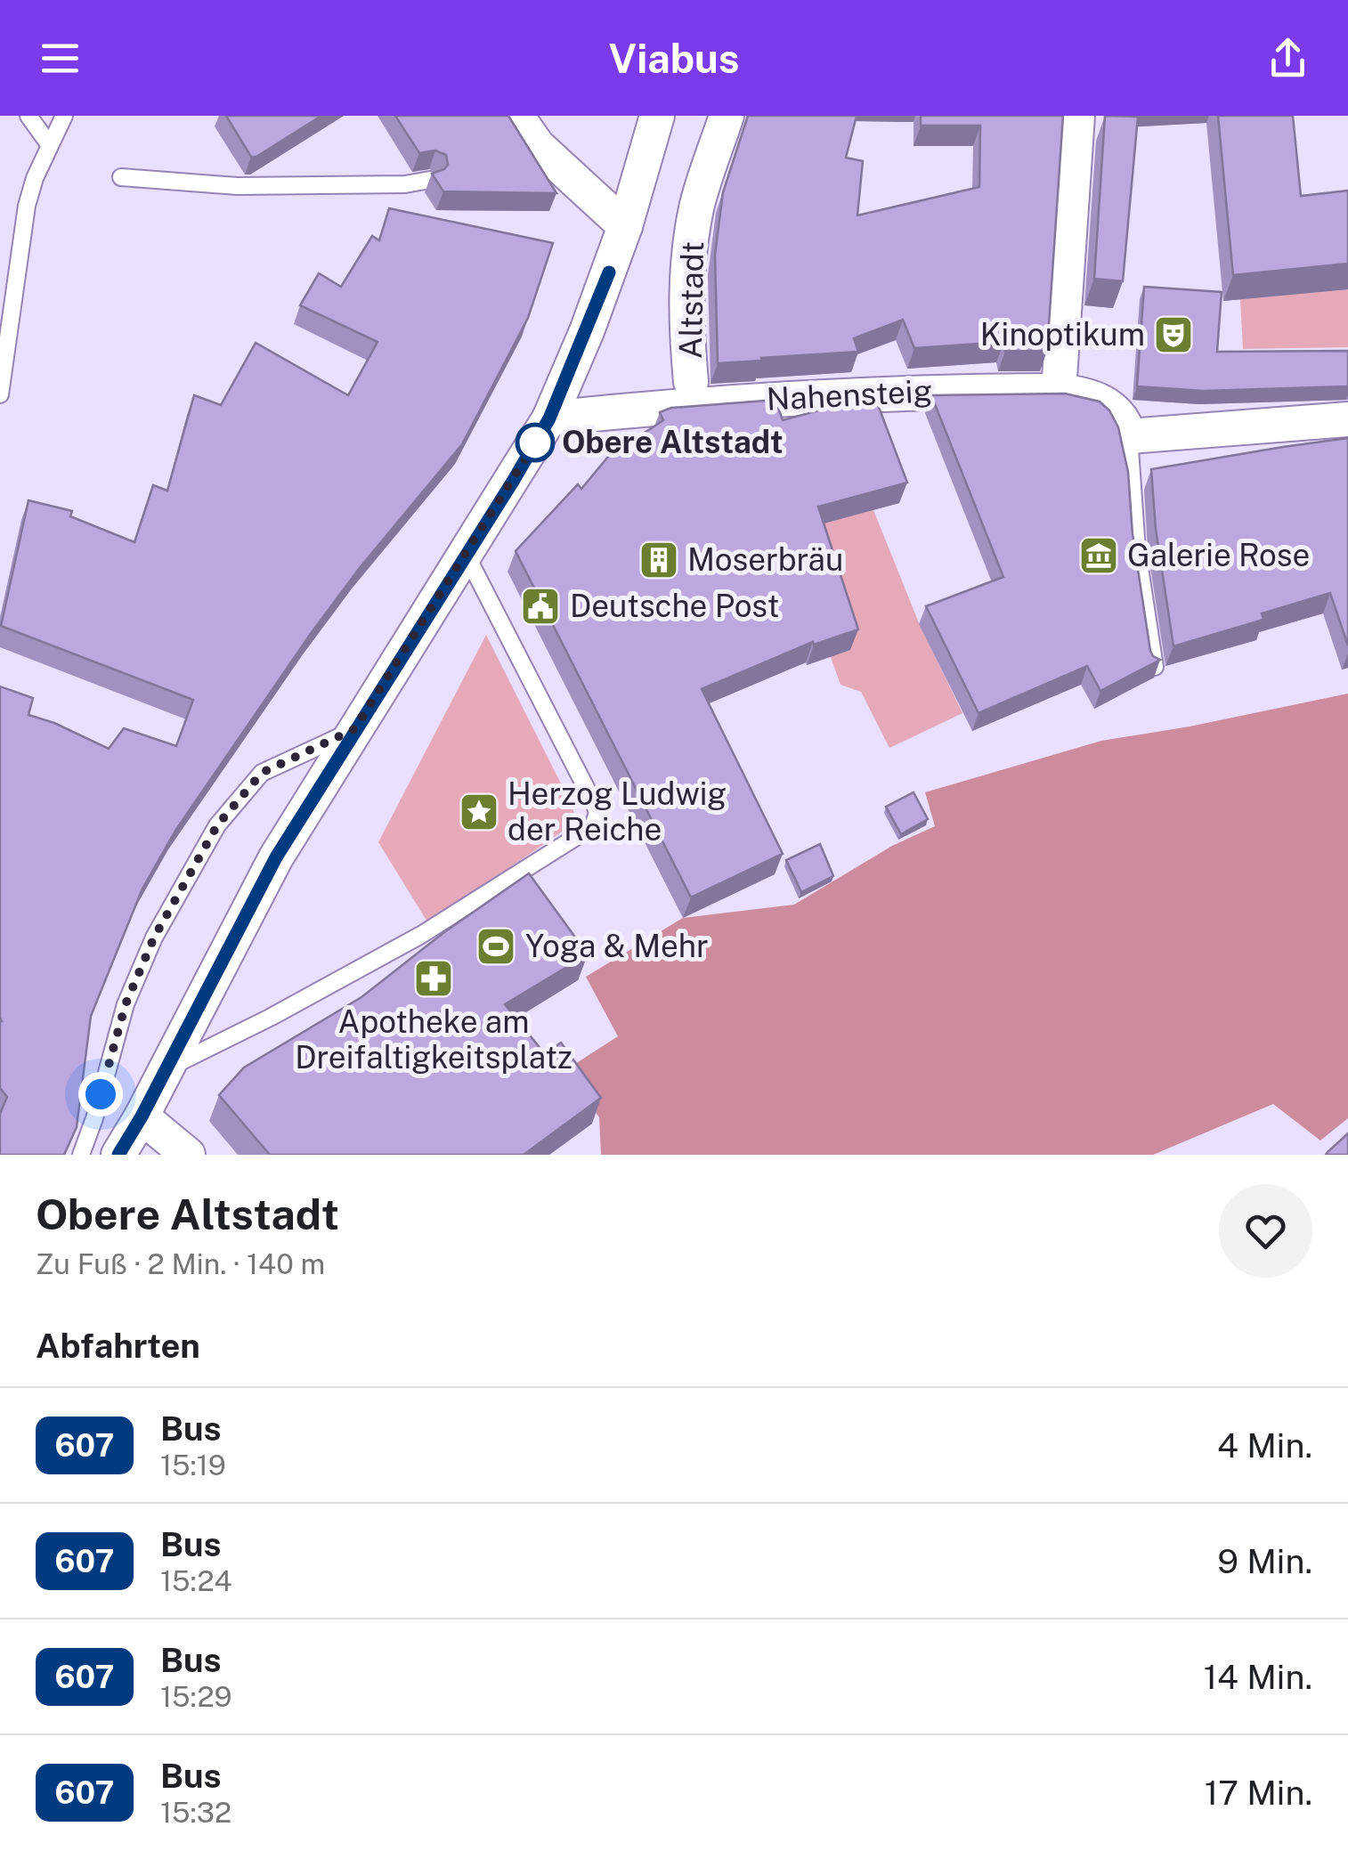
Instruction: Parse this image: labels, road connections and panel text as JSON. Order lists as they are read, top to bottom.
{
  "streets": {
    "street": ["Altstadt", "Nahensteig"]
  },
  "places": {
    "theatre": ["Kinoptikum"],
    "other": ["Obere Altstadt"],
    "museum": ["Galerie Rose"],
    "building": ["Moserbräu"],
    "public building": ["Deutsche Post"],
    "place": ["Herzog Ludwig der Reiche"],
    "sports": ["Yoga & Mehr"],
    "pharmacy": ["Apotheke am Dreifaltigkeitsplatz"]
  },
  "lines": ["bus line 607"],
  "page": {
    "header": "Viabus",
    "heading": [
      ["Obere Altstadt", "Zu Fuß · 2 Min. · 140 m"],
      "Abfahrten"
    ],
    "list": [
      {
        "mark": "607",
        "name": "Bus",
        "note": "15:19",
        "value": "4 Min."
      },
      {
        "mark": "607",
        "name": "Bus",
        "note": "15:24",
        "value": "9 Min."
      },
      {
        "mark": "607",
        "name": "Bus",
        "note": "15:29",
        "value": "14 Min."
      },
      {
        "mark": "607",
        "name": "Bus",
        "note": "15:32",
        "value": "17 Min."
      }
    ]
  }
}
